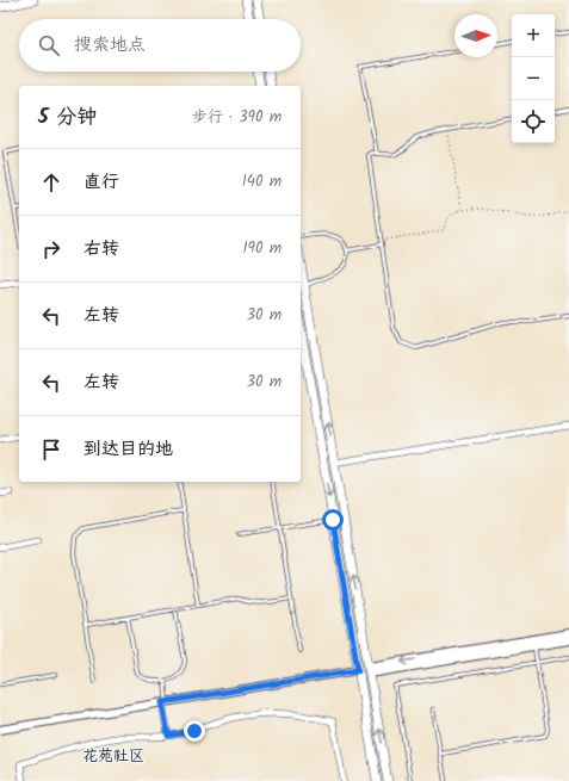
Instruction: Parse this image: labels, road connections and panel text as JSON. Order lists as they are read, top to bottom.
{
  "districts": ["花苑社区"],
  "north": "right",
  "page": {
    "map_buttons": ["+", "−"],
    "search": "搜索地点",
    "heading": ["5 分钟", "步行 · 390 m"],
    "list": [
      ["直行", "140 m"],
      ["右转", "190 m"],
      ["左转", "30 m"],
      ["左转", "30 m"],
      "到达目的地"
    ]
  }
}
